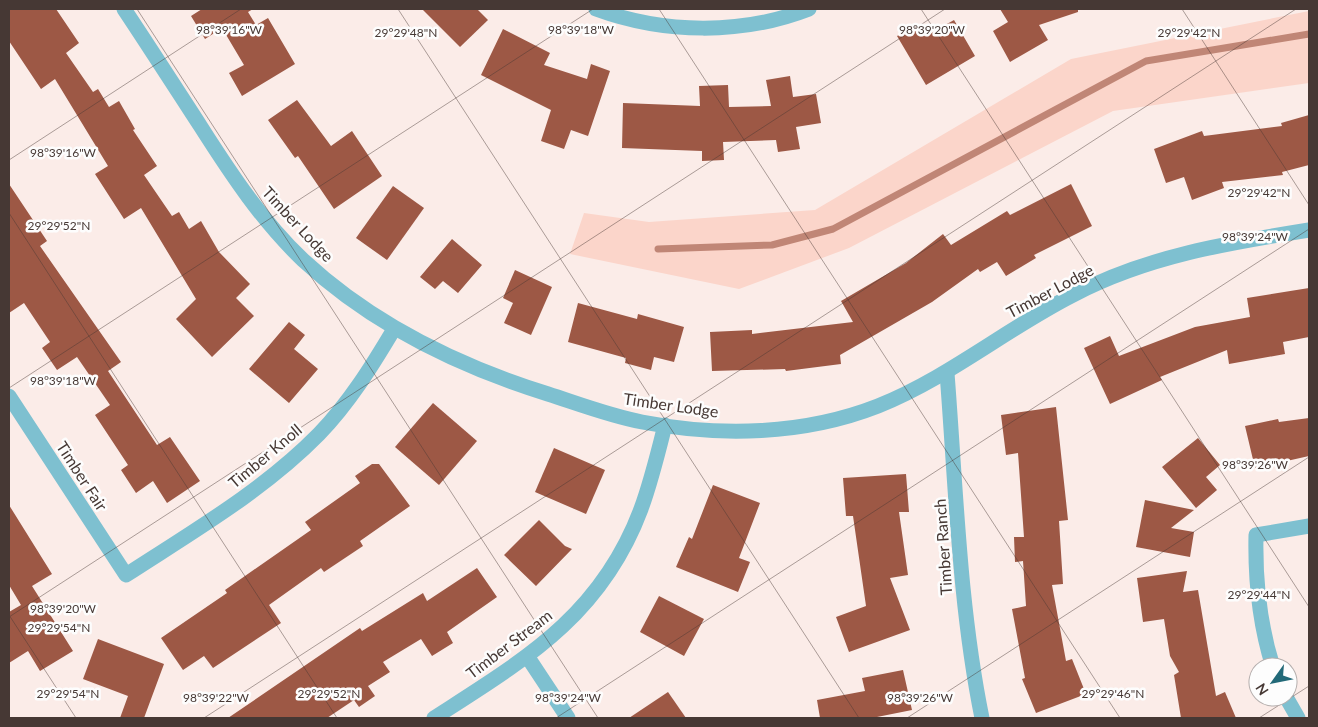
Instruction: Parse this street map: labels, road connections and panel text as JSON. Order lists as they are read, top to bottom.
{
  "streets": {
    "street": [
      "Timber Lodge",
      "Timber Knoll",
      "Timber Fair",
      "Timber Ranch",
      "Timber Stream"
    ]
  },
  "crossings": [
    ["Timber Lodge", "Timber Knoll"],
    ["Timber Lodge", "Timber Ranch"],
    ["Timber Lodge", "Timber Stream"],
    ["Timber Knoll", "Timber Fair"]
  ],
  "north": "bottom left",
  "coordinates": [
    "98°39'16\"W",
    "98°39'18\"W",
    "98°39'20\"W",
    "29°29'48\"N",
    "29°29'42\"N",
    "29°29'52\"N",
    "98°39'24\"W",
    "98°39'26\"W",
    "29°29'44\"N",
    "29°29'54\"N",
    "29°29'46\"N",
    "98°39'22\"W"
  ]
}
